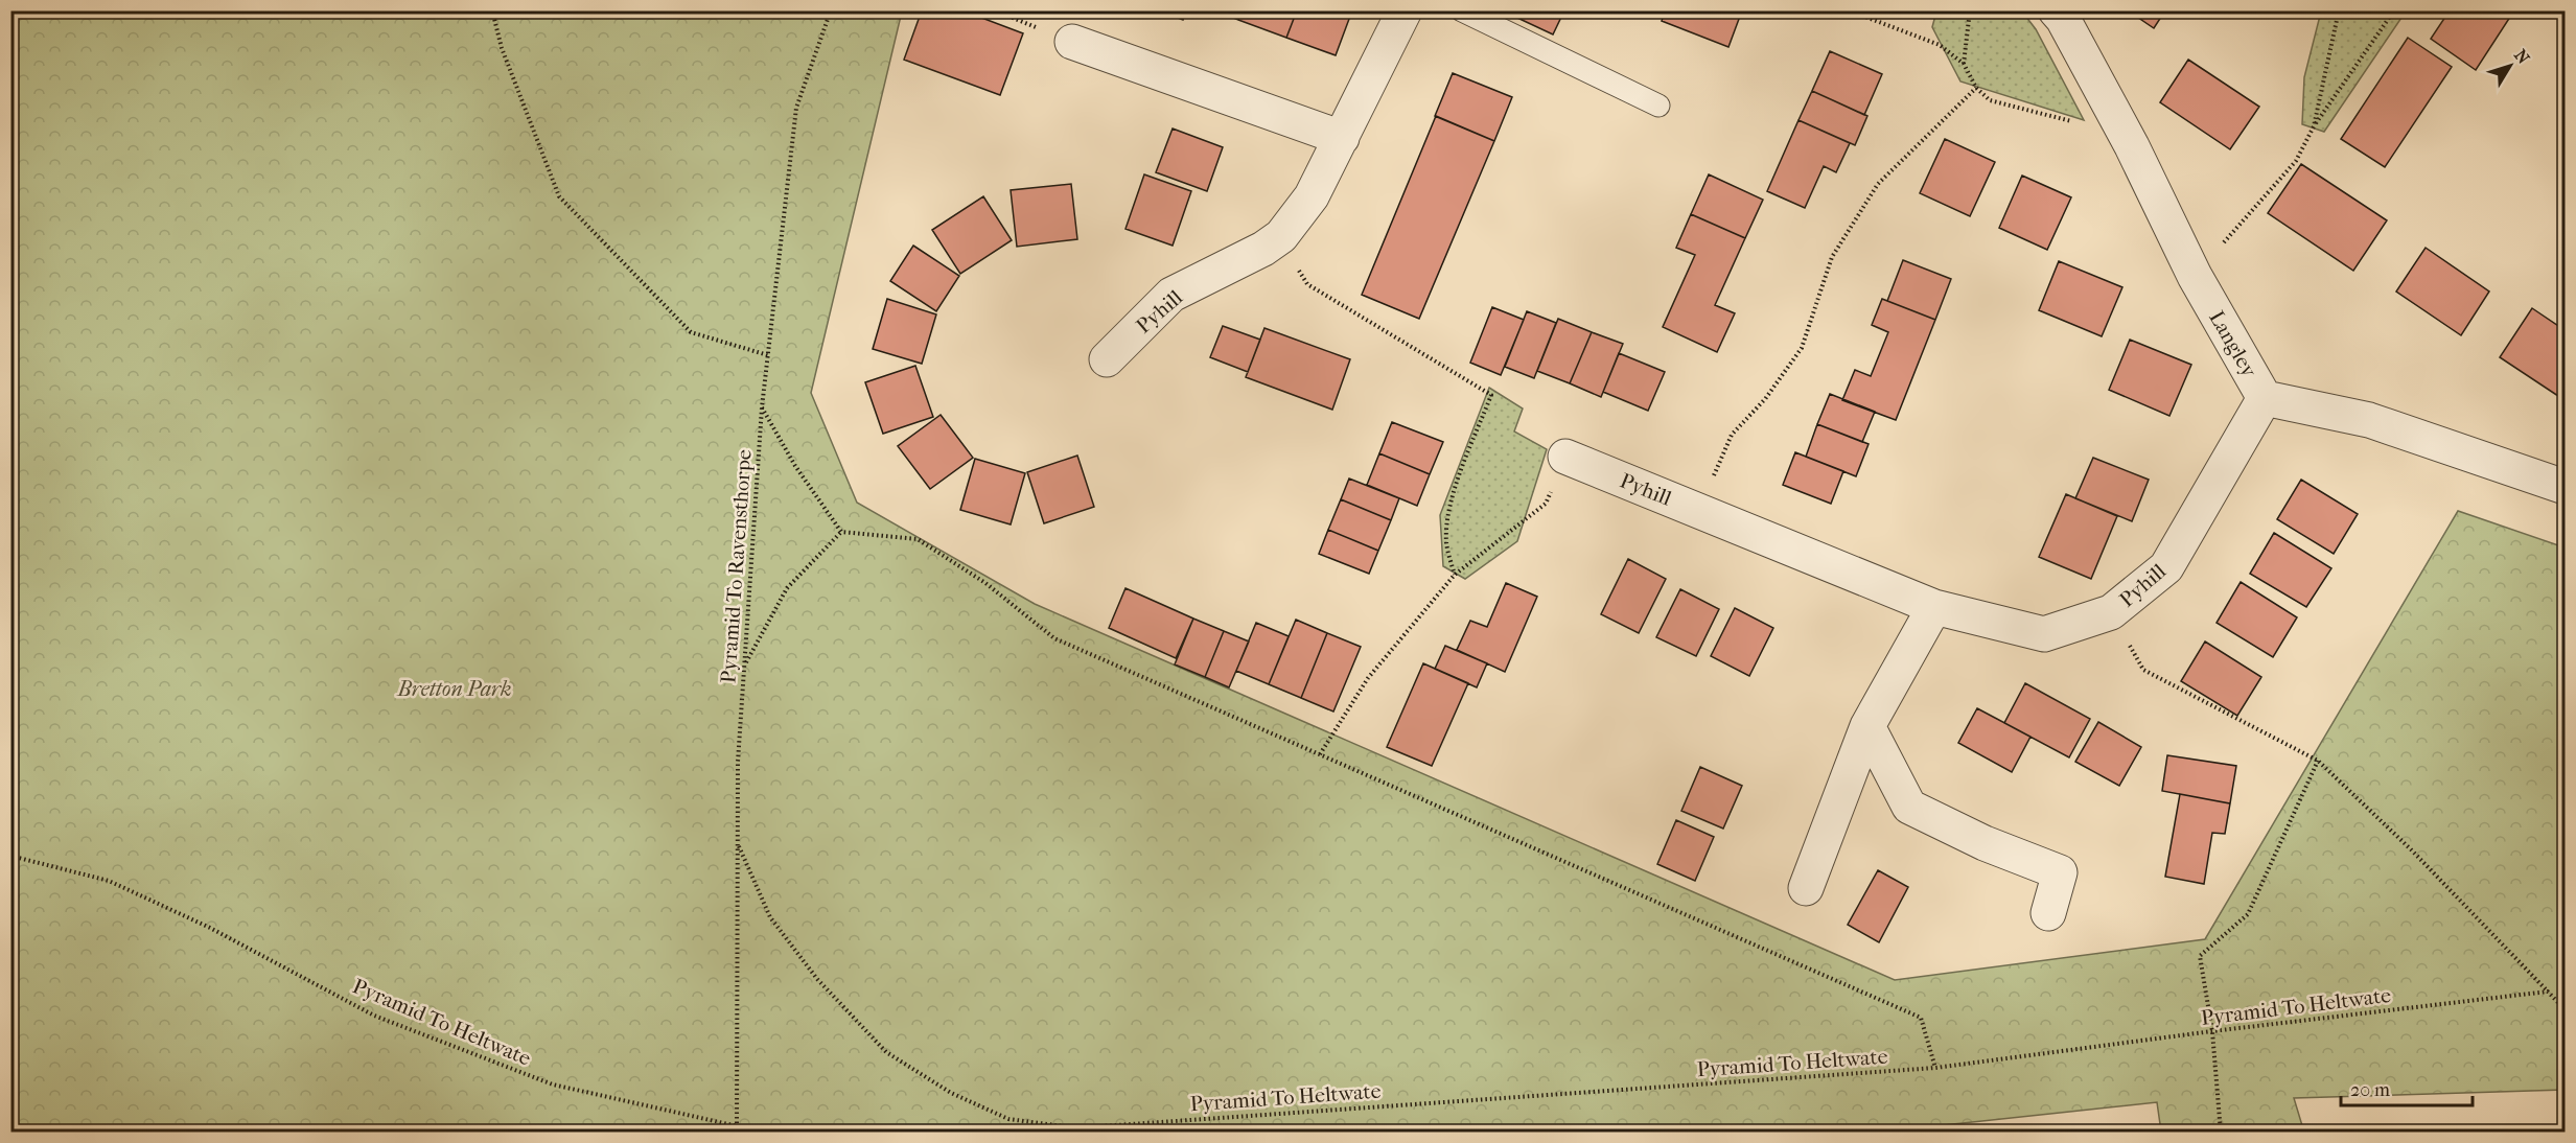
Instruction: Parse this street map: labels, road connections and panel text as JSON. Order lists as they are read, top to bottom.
{
  "streets": {
    "street": ["Pyhill", "Langley"],
    "path": ["Pyramid To Ravensthorpe", "Pyramid To Heltwate"]
  },
  "crossings": [
    ["Pyhill", "Langley"],
    ["Pyramid To Ravensthorpe", "Pyramid To Heltwate"]
  ],
  "parks": ["Bretton Park"],
  "scale_bar": "20 m",
  "north": "top right"
}
